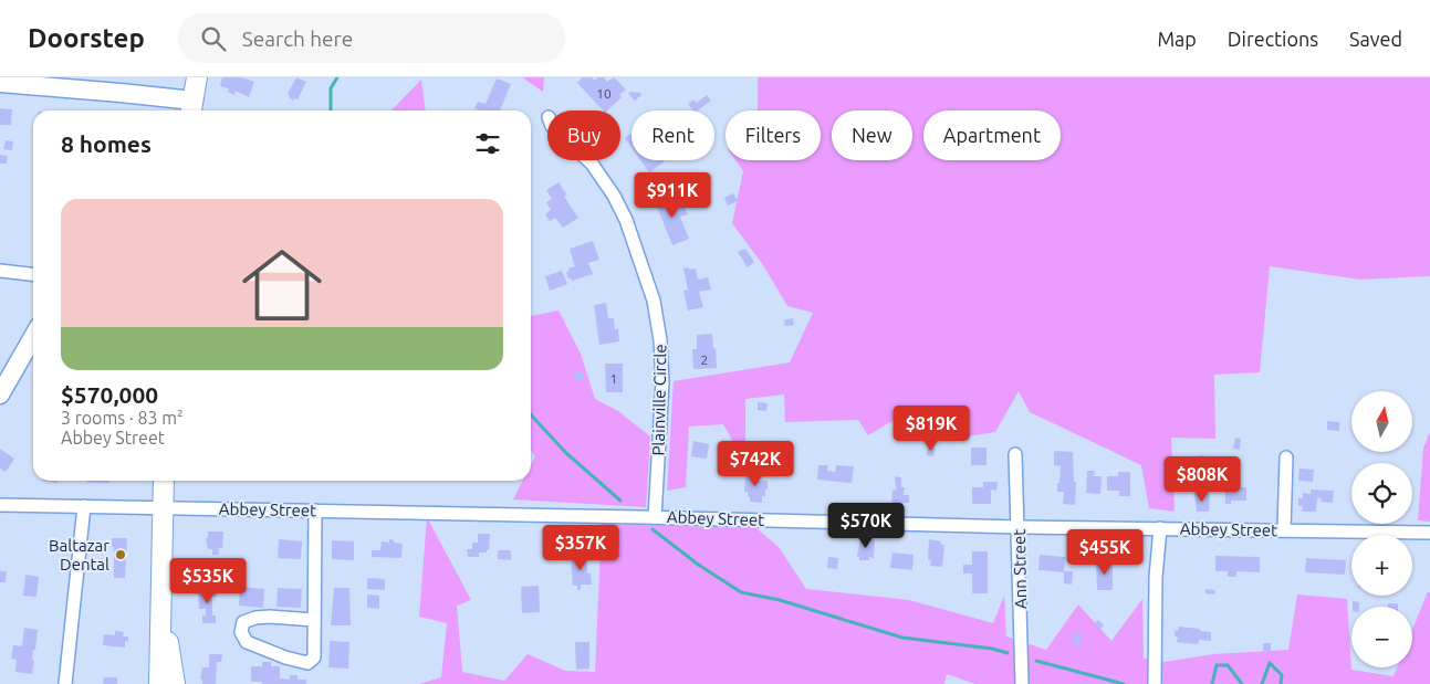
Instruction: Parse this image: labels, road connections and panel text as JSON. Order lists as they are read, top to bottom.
{
  "streets": {
    "street": ["Plainville Circle", "Abbey Street", "Ann Street"]
  },
  "crossings": [
    ["Plainville Circle", "Abbey Street"],
    ["Abbey Street", "Ann Street"]
  ],
  "places": ["Baltazar Dental"],
  "house_numbers": ["10", "2", "1"],
  "north": "top",
  "page": {
    "header": "Doorstep",
    "search": "Search here",
    "nav": ["Map", "Directions", "Saved"],
    "chip": [
      "Buy",
      "Rent",
      "Filters",
      "New",
      "Apartment"
    ],
    "heading": "8 homes",
    "price": [
      "$911K",
      "$819K",
      "$742K",
      "$808K",
      "$570K",
      "$357K",
      "$455K",
      "$535K"
    ],
    "list": [
      {
        "name": "$570,000",
        "note": "3 rooms · 83 m² · Abbey Street"
      }
    ],
    "map_buttons": ["+", "−"]
  }
}
